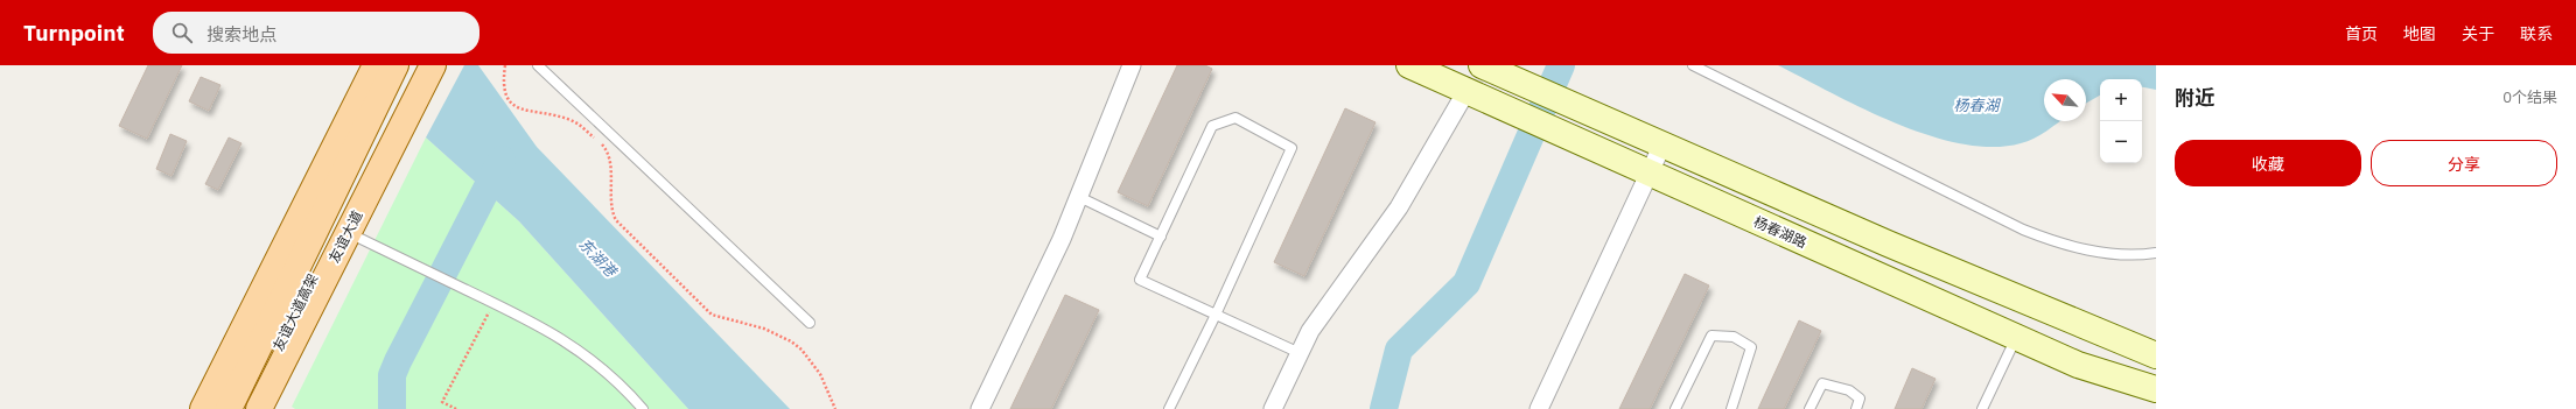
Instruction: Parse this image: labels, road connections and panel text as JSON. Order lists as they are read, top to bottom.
{
  "streets": {
    "main road": ["杨春湖路", "友谊大道", "友谊大道高架"]
  },
  "water": ["杨春湖", "东湖港"],
  "north": "top left",
  "page": {
    "header": "Turnpoint",
    "search": "搜索地点",
    "nav": [
      "首页",
      "地图",
      "关于",
      "联系"
    ],
    "heading": ["附近", "0个结果"],
    "map_buttons": ["+", "−"],
    "buttons": ["收藏", "分享"]
  }
}
